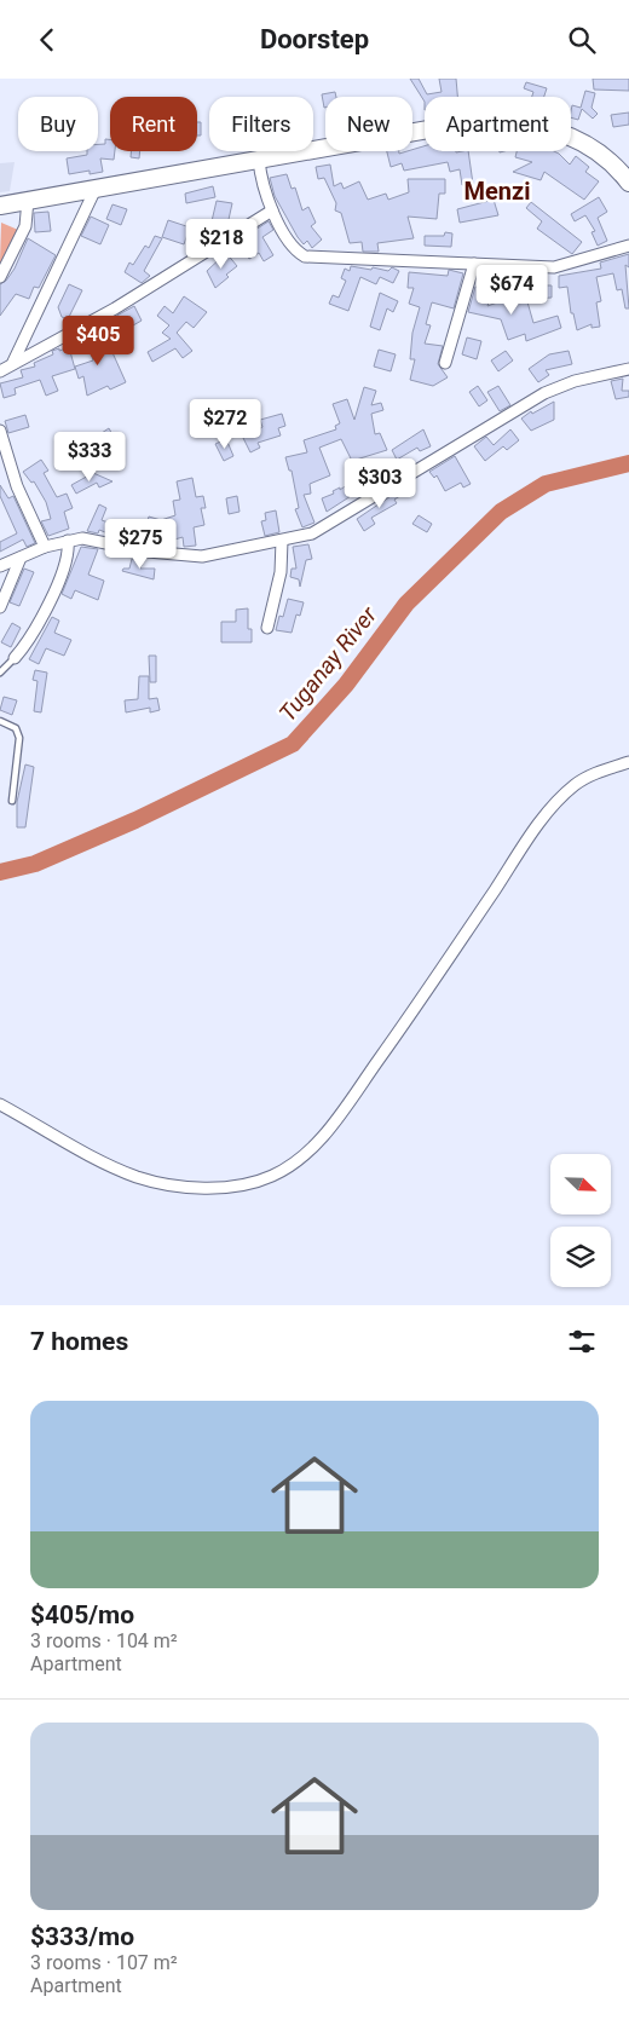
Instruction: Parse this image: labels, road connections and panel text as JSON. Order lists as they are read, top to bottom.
{
  "districts": ["Menzi"],
  "water": ["Tuganay River"],
  "north": "bottom right",
  "page": {
    "header": "Doorstep",
    "chip": [
      "Buy",
      "Rent",
      "Filters",
      "New",
      "Apartment"
    ],
    "price": [
      "$218",
      "$674",
      "$405",
      "$272",
      "$333",
      "$303",
      "$275"
    ],
    "heading": "7 homes",
    "list": [
      {
        "name": "$405/mo",
        "note": "3 rooms · 104 m² · Apartment"
      },
      {
        "name": "$333/mo",
        "note": "3 rooms · 107 m² · Apartment"
      }
    ]
  }
}
